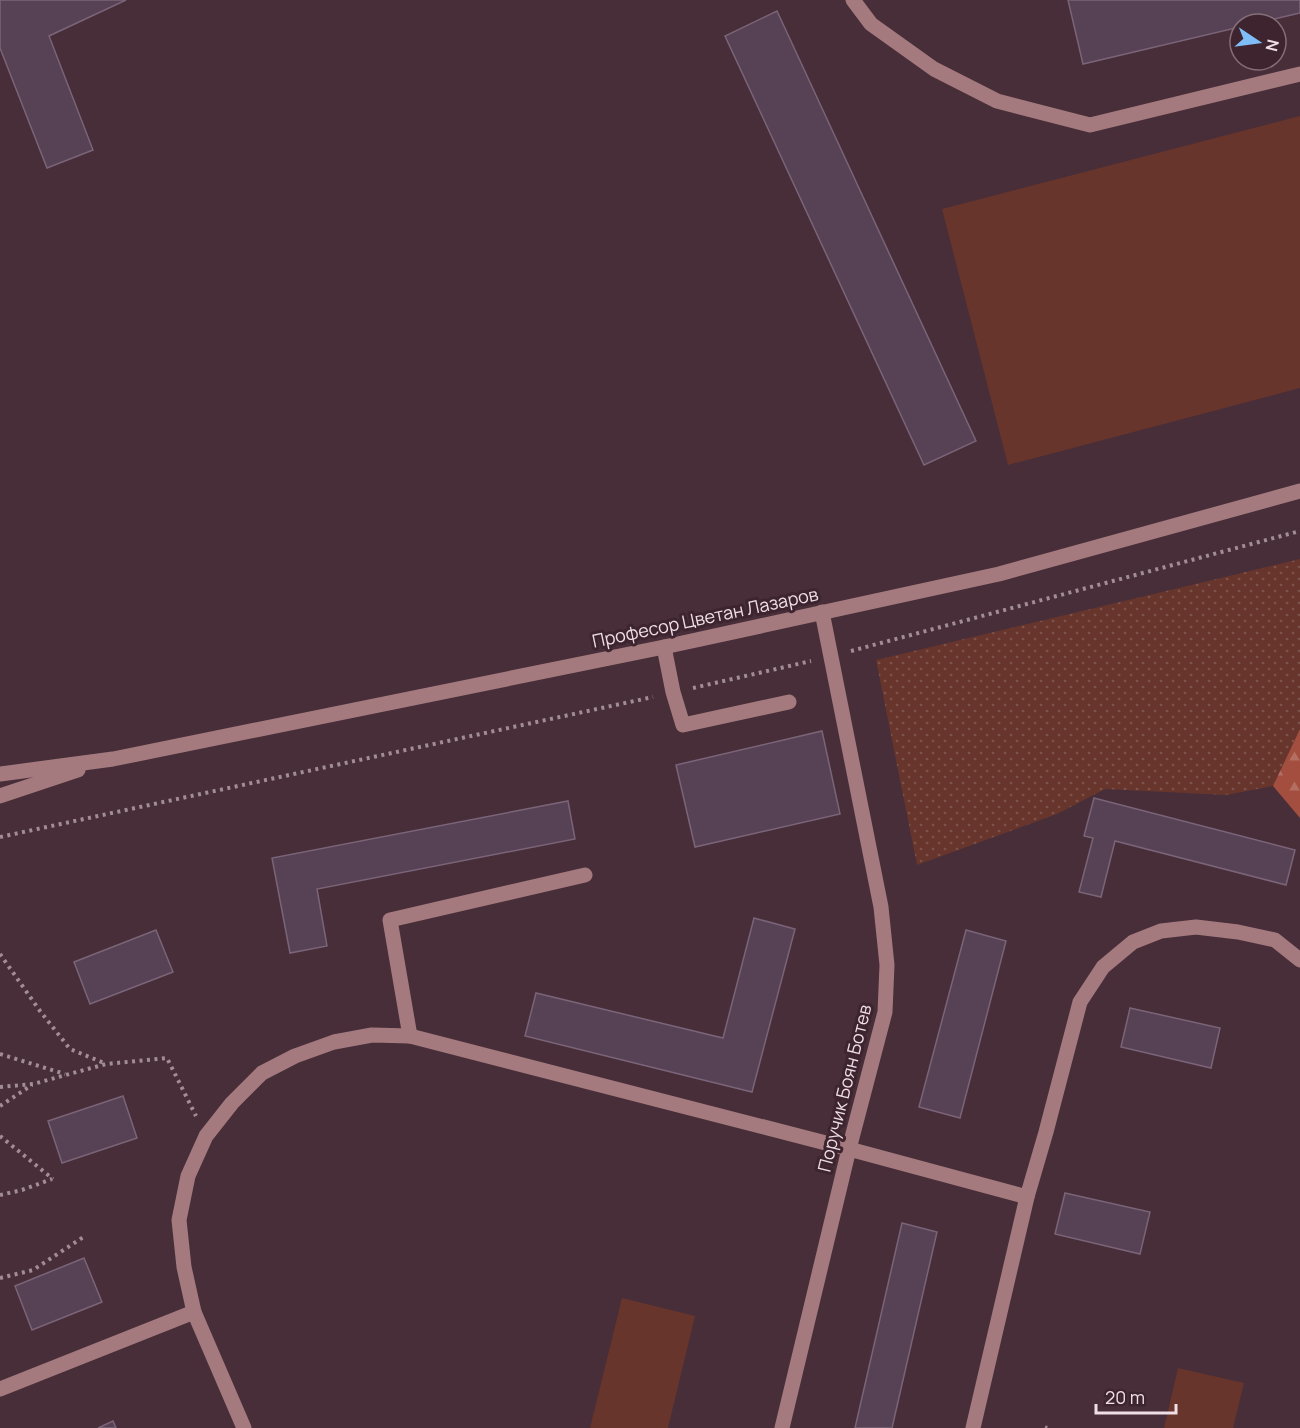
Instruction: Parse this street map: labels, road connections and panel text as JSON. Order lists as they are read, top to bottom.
{
  "streets": {
    "street": ["Професор Цветан Лазаров", "Поручик Боян Ботев"]
  },
  "crossings": [
    ["Професор Цветан Лазаров", "Поручик Боян Ботев"]
  ],
  "scale_bar": "20 m",
  "north": "right"
}
